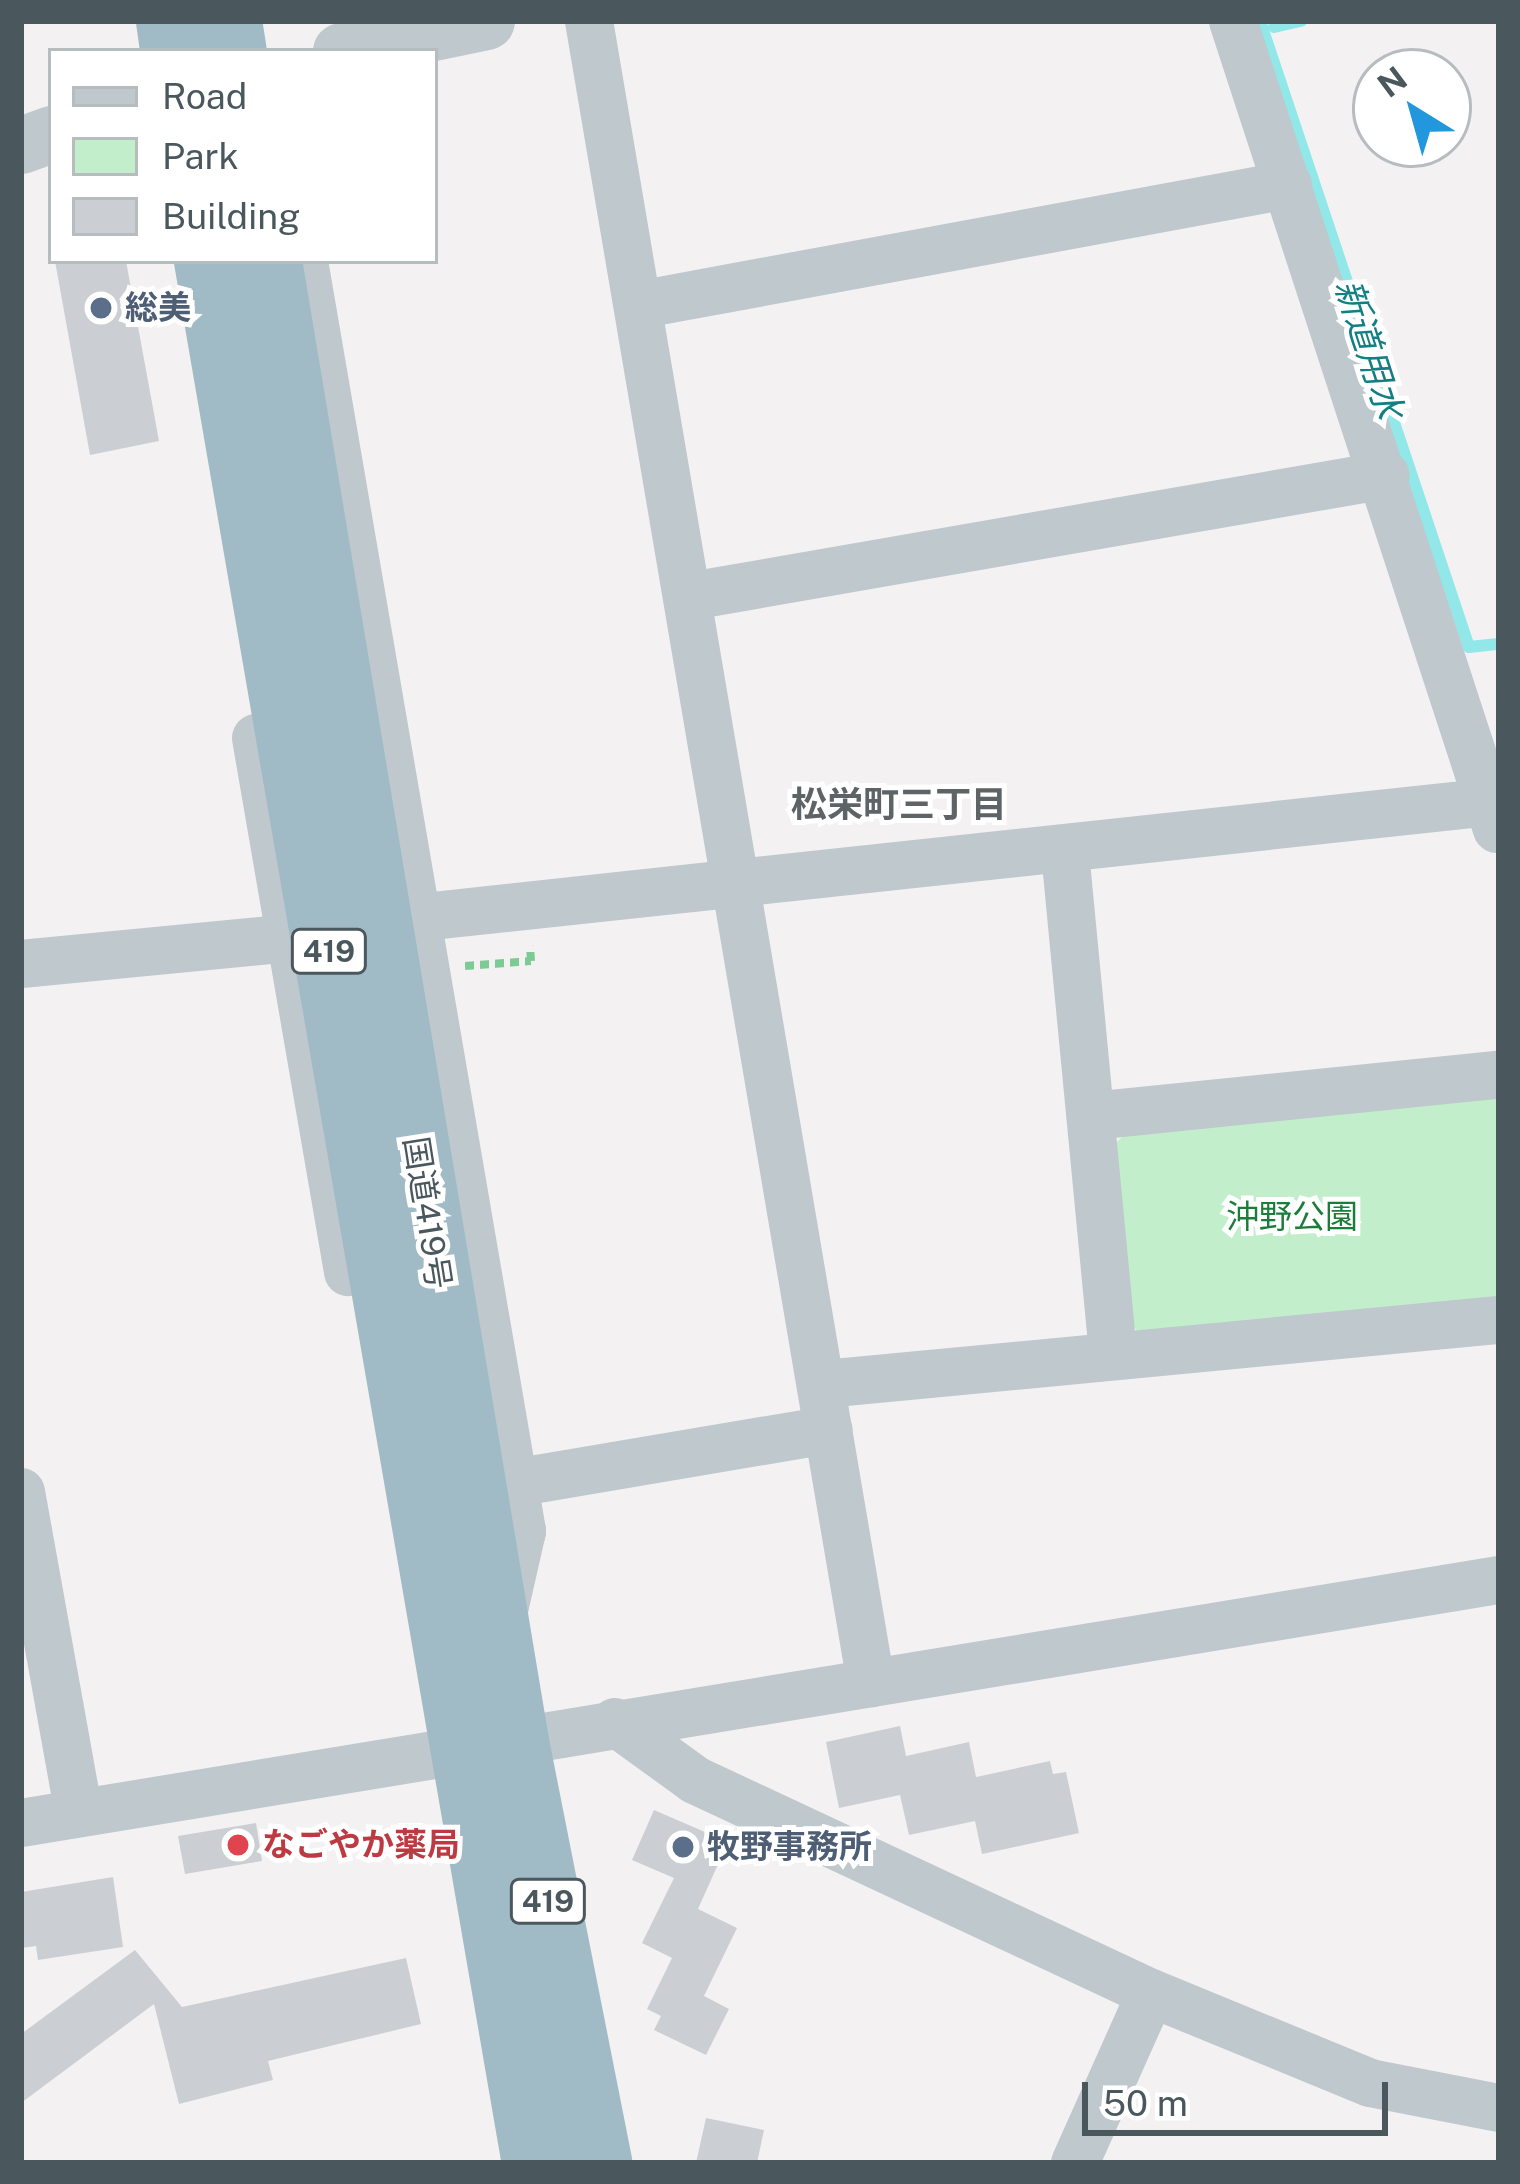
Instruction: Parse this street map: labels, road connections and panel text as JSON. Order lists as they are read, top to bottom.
{
  "streets": {
    "highway": ["419", "国道419号"]
  },
  "districts": ["松栄町三丁目"],
  "water": ["新道用水"],
  "parks": ["沖野公園"],
  "places": ["総美", "なごやか薬局", "牧野事務所"],
  "legend": ["Road", "Park", "Building"],
  "scale_bar": "50 m",
  "north": "top left"
}
